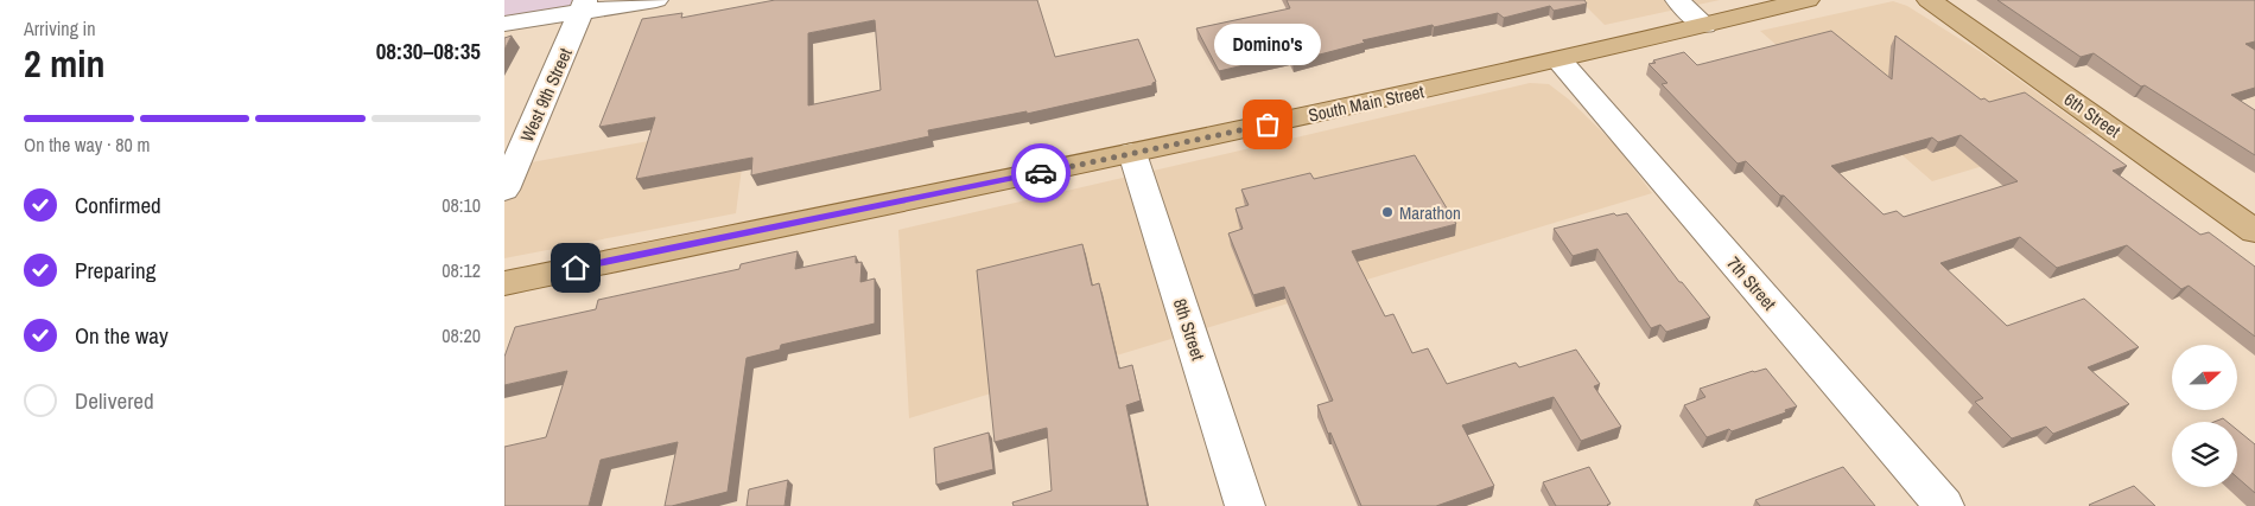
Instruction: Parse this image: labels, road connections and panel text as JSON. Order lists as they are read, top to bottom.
{
  "streets": {
    "main road": ["South Main Street", "6th Street"],
    "street": ["West 9th Street", "7th Street", "8th Street"]
  },
  "crossings": [
    ["South Main Street", "7th Street"],
    ["South Main Street", "8th Street"]
  ],
  "places": ["Domino's", "Marathon"],
  "north": "right",
  "page": {
    "heading": ["2 min", "Arriving in", "08:30–08:35"],
    "bubble": "Domino's",
    "bar": "On the way · 80 m",
    "list": [
      ["Confirmed", "08:10"],
      ["Preparing", "08:12"],
      ["On the way", "08:20"],
      "Delivered"
    ]
  }
}
